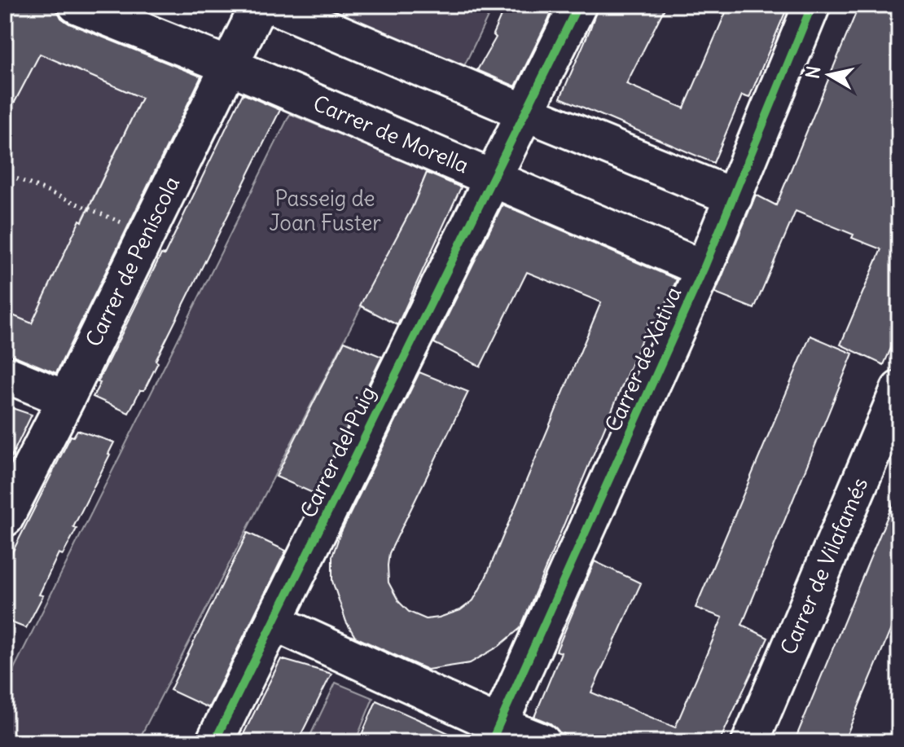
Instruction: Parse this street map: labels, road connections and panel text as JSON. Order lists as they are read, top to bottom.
{
  "streets": {
    "street": [
      "Carrer de Morella",
      "Carrer de Peníscola",
      "Carrer de Xàtiva",
      "Carrer del Puig",
      "Carrer de Vilafamés"
    ]
  },
  "crossings": [
    ["Carrer de Morella", "Carrer de Peníscola"],
    ["Carrer de Morella", "Carrer de Xàtiva"],
    ["Carrer de Morella", "Carrer del Puig"]
  ],
  "parks": ["Passeig de Joan Fuster"],
  "north": "left"
}
